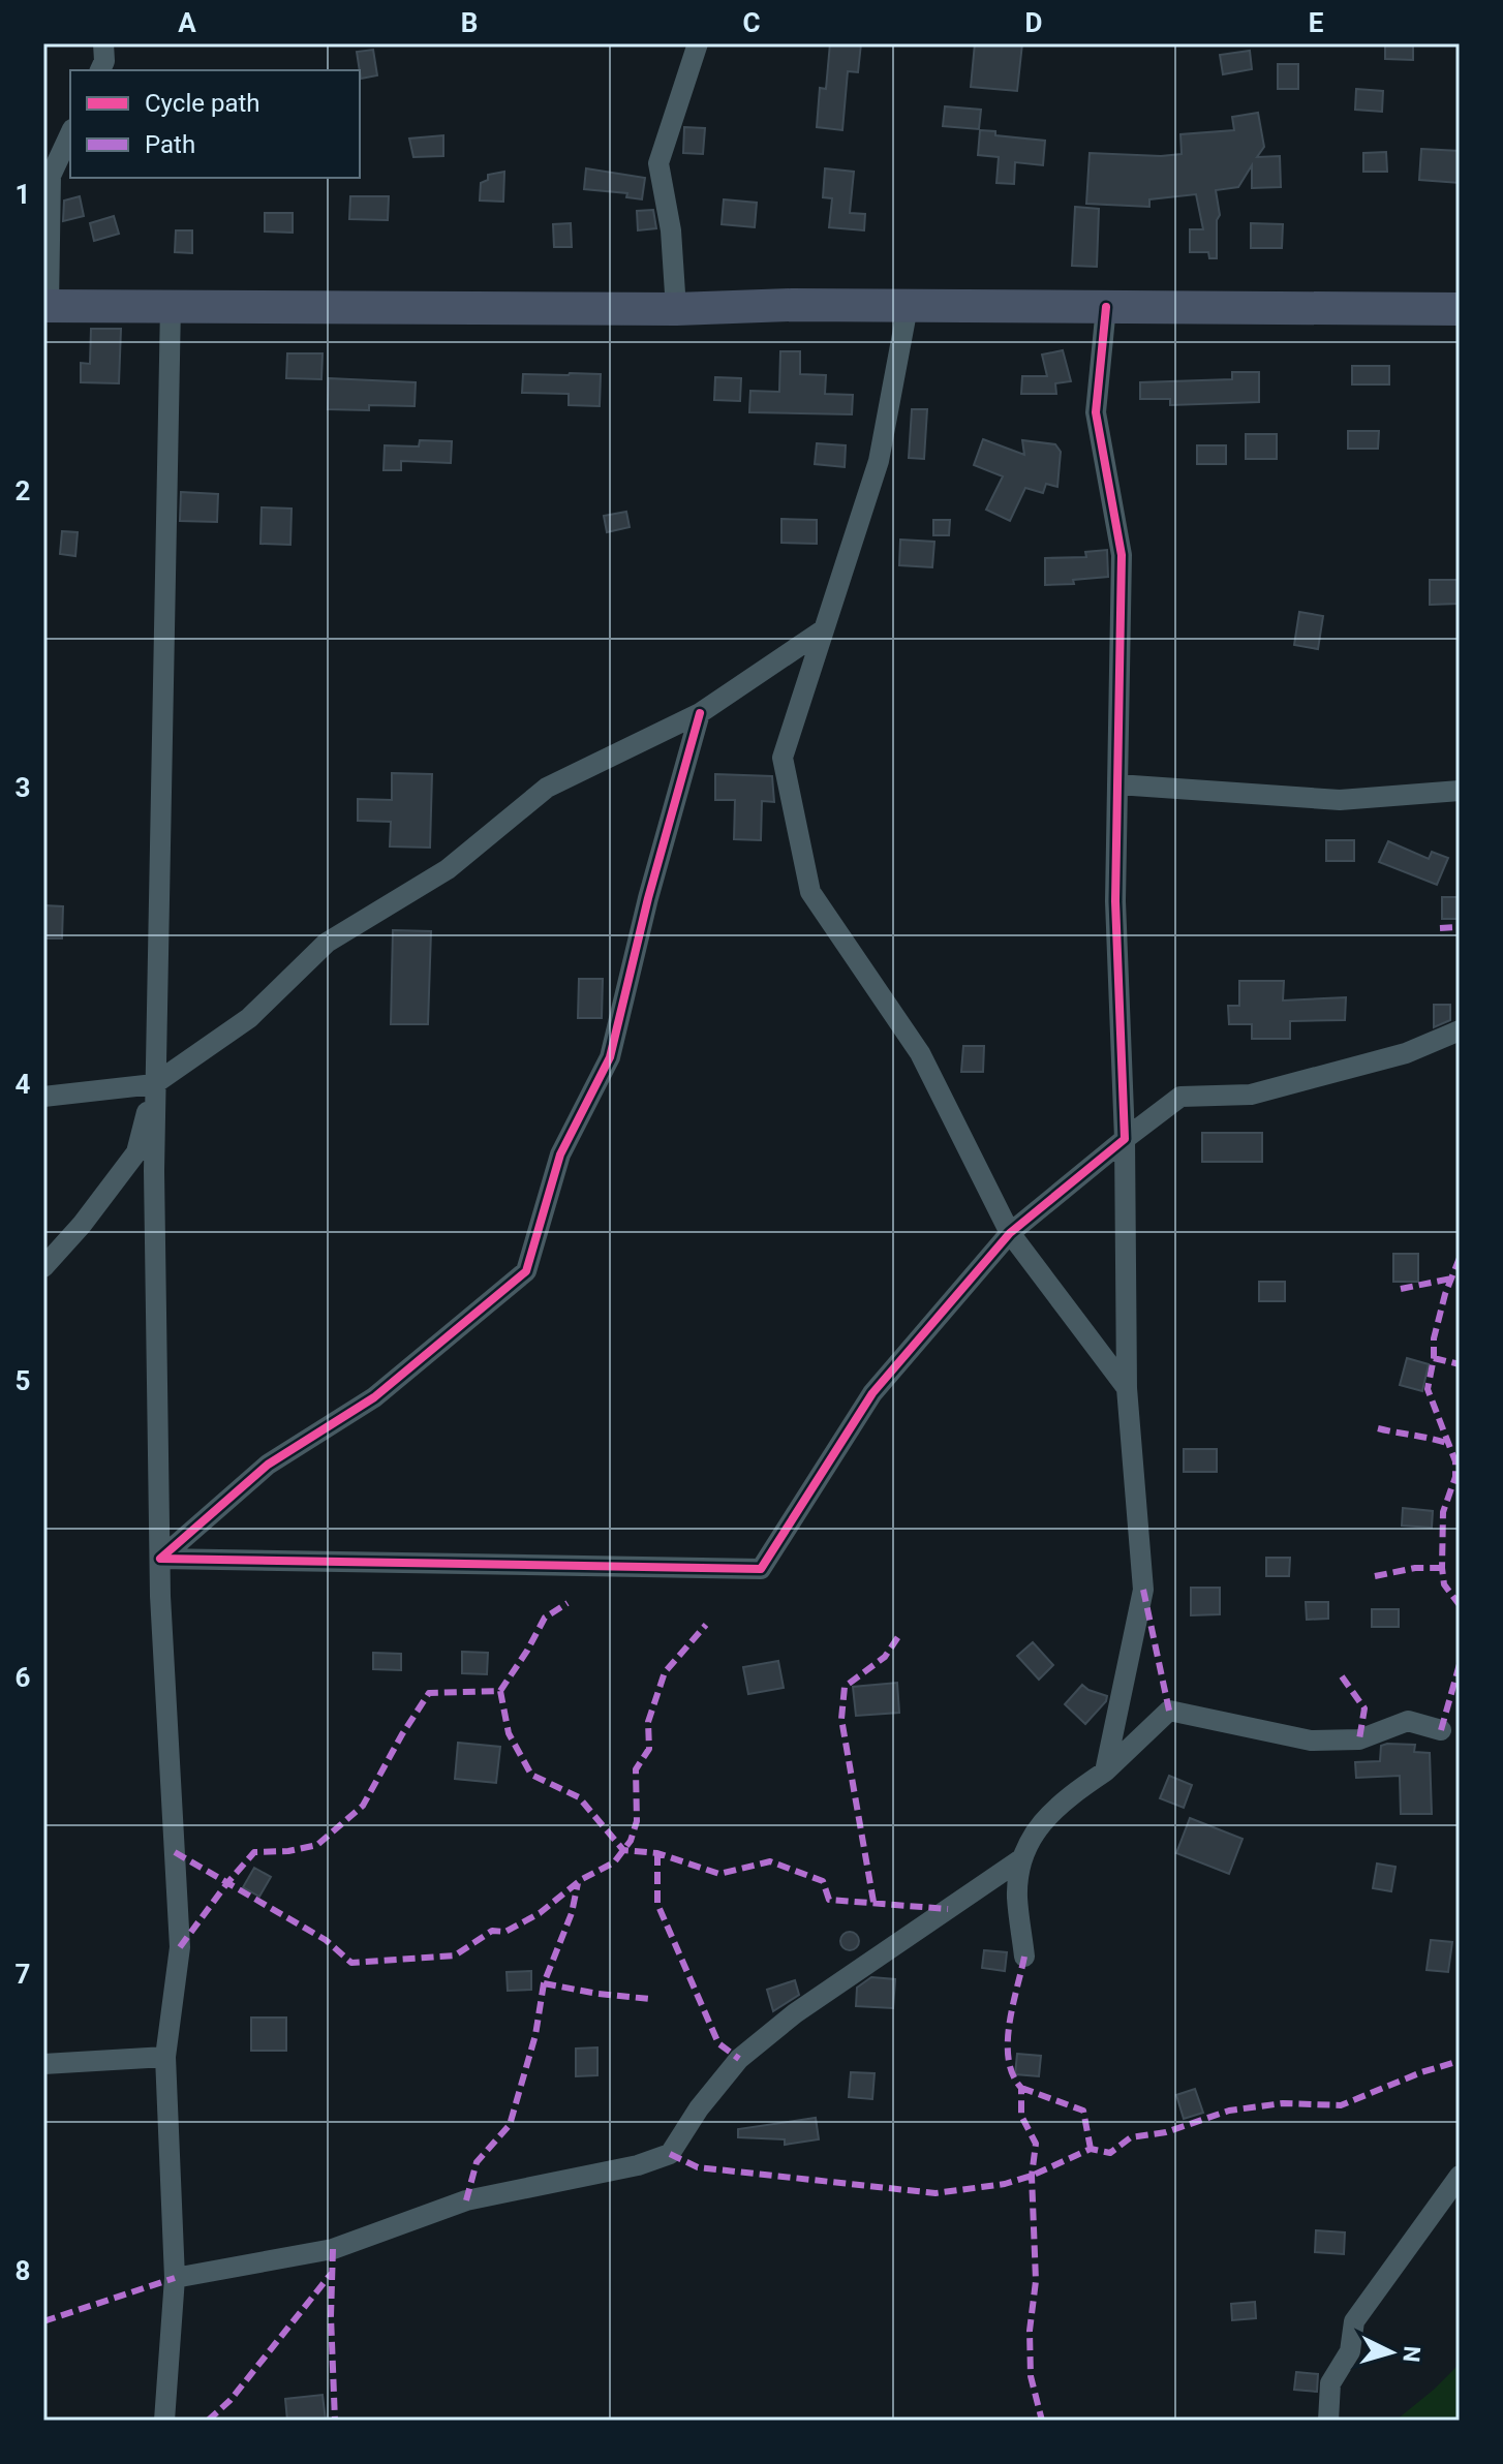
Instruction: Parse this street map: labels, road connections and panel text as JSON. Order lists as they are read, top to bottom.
{
  "legend": ["Cycle path", "Path"],
  "north": "right",
  "grid": {
    "columns": [
      "A",
      "B",
      "C",
      "D",
      "E"
    ],
    "rows": [
      "1",
      "2",
      "3",
      "4",
      "5",
      "6",
      "7",
      "8"
    ]
  }
}
